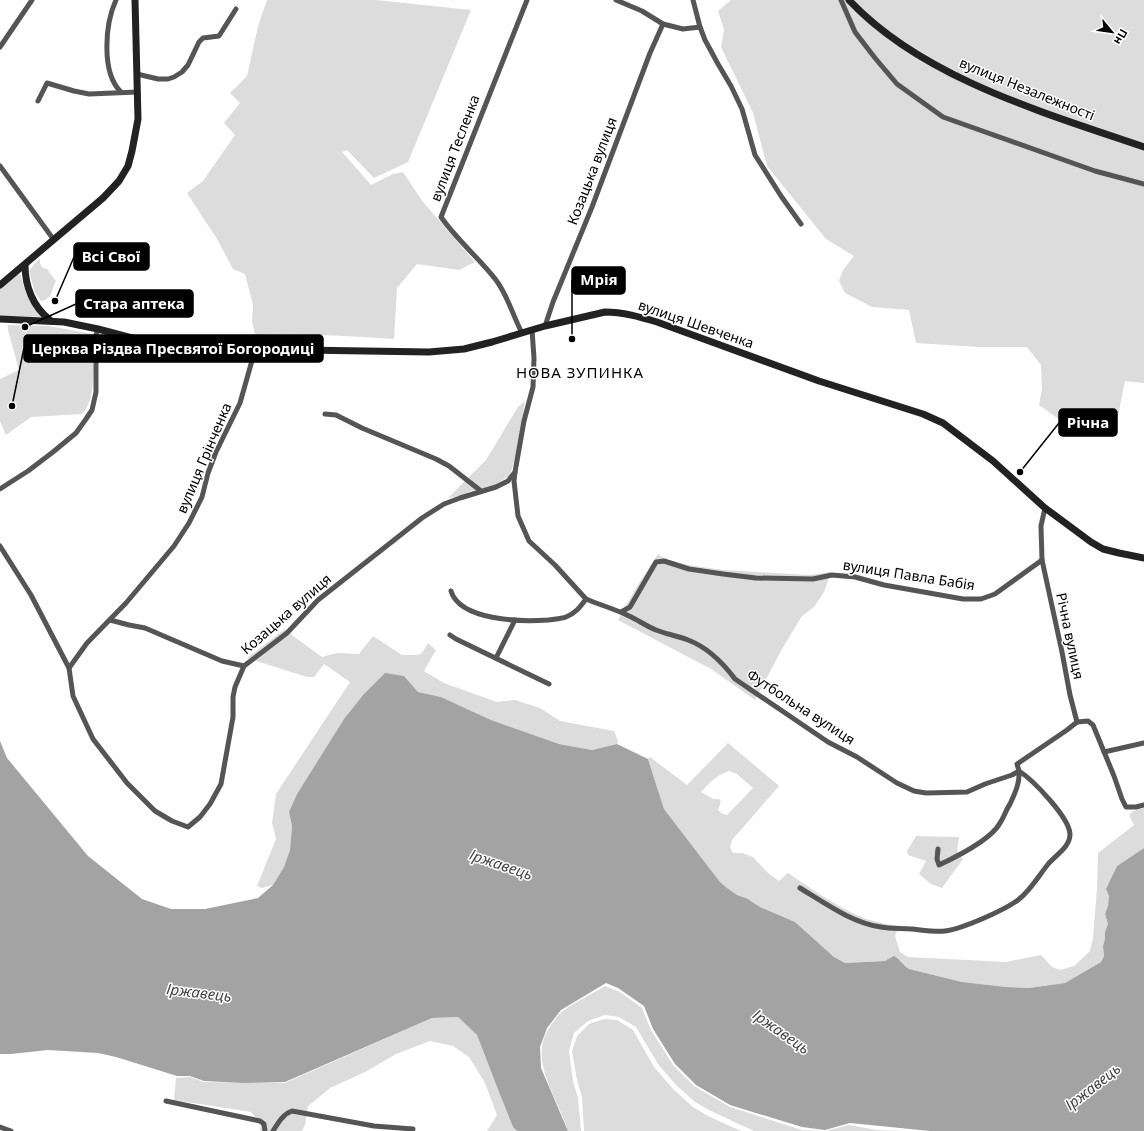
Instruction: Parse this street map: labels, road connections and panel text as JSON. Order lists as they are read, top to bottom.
{
  "streets": {
    "street": [
      "вулиця Незалежності",
      "вулиця Тесленка",
      "Козацька вулиця",
      "вулиця Шевченка",
      "вулиця Грінченка",
      "вулиця Павла Бабія",
      "Річна вулиця",
      "Футбольна вулиця"
    ]
  },
  "crossings": [
    ["вулиця Тесленка", "вулиця Шевченка"],
    ["Козацька вулиця", "вулиця Шевченка"],
    ["Козацька вулиця", "вулиця Грінченка"],
    ["вулиця Шевченка", "вулиця Грінченка"],
    ["вулиця Шевченка", "Річна вулиця"],
    ["вулиця Павла Бабія", "Річна вулиця"],
    ["вулиця Павла Бабія", "Футбольна вулиця"]
  ],
  "districts": ["НОВА ЗУПИНКА"],
  "water": ["Іржавець"],
  "places": [
    "Всі Свої",
    "Стара аптека",
    "Мрія",
    "Церква Різдва Пресвятої Богородиці",
    "Річна"
  ],
  "north": "bottom right"
}
